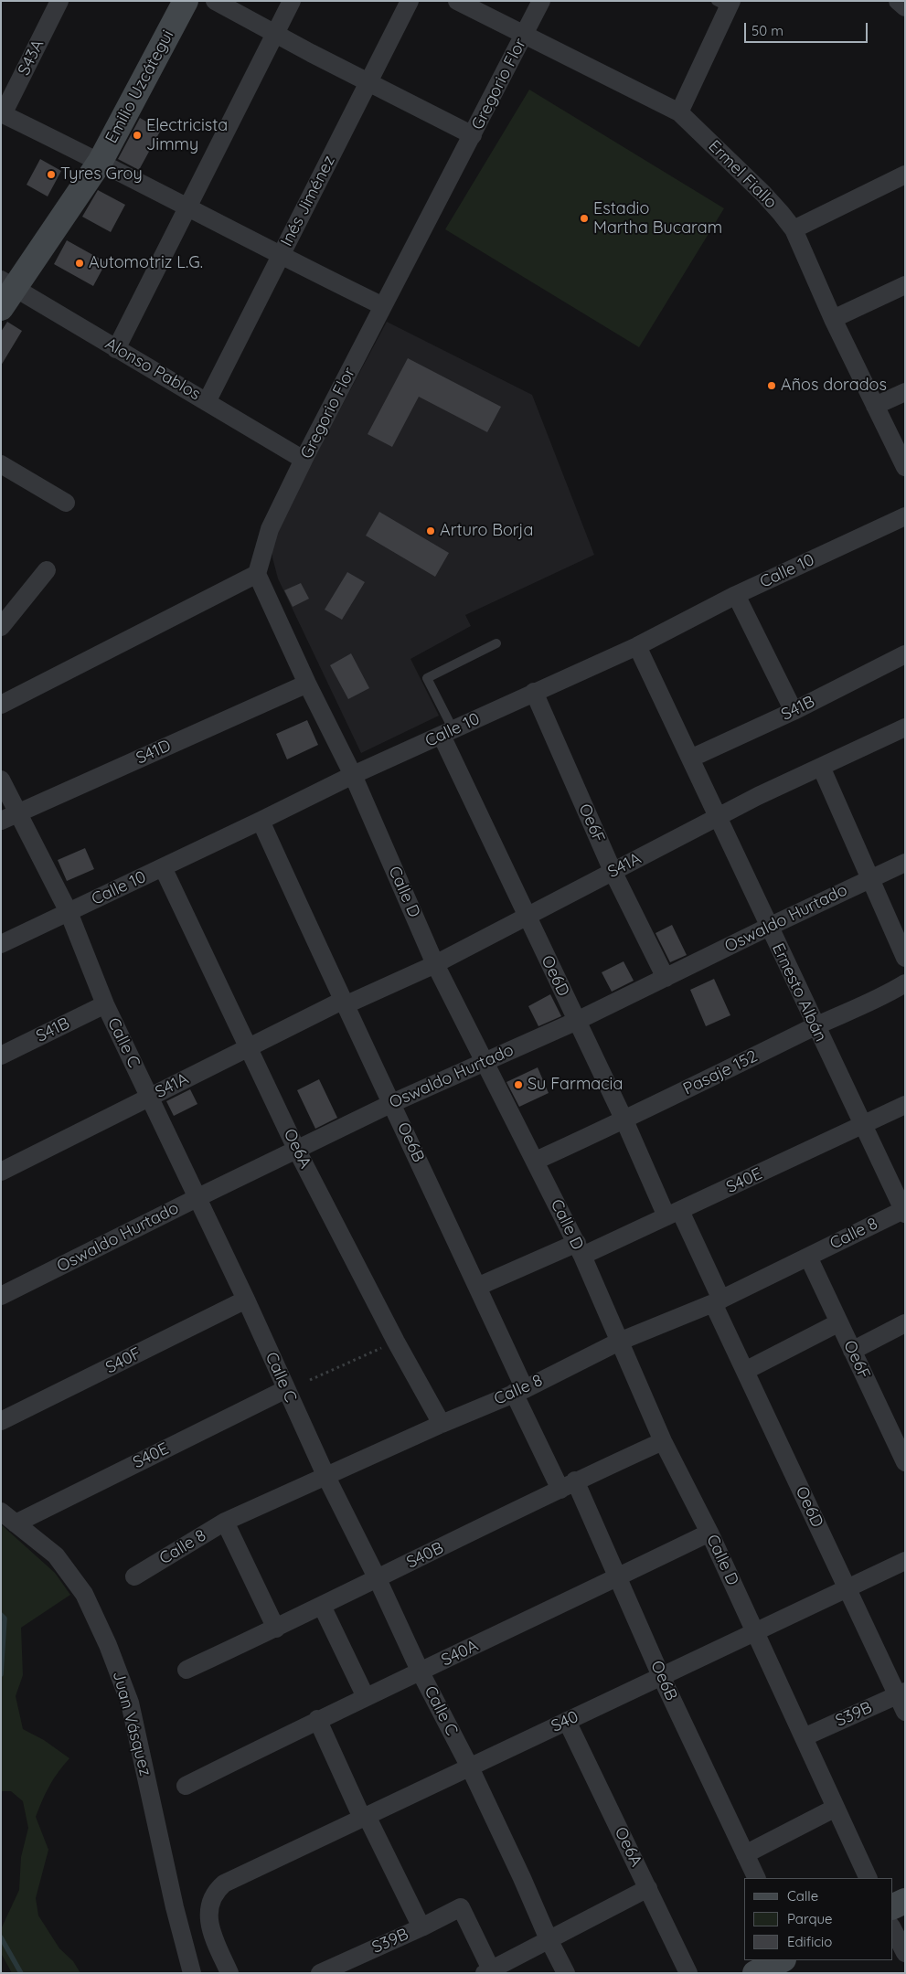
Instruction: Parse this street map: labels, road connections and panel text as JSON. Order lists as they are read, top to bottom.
{
  "streets": {
    "street": [
      "S43A",
      "Gregorio Flor",
      "Emilio Uzcátegui",
      "Ermel Fiallo",
      "Inés Jiménez",
      "Alonso Pablos",
      "Calle 10",
      "S41B",
      "S41D",
      "Oe6F",
      "S41A",
      "Calle D",
      "Oswaldo Hurtado",
      "Oe6D",
      "Ernesto Albán",
      "Calle C",
      "Pasaje 152",
      "Oe6B",
      "Oe6A",
      "S40E",
      "Calle 8",
      "S40F",
      "S40B",
      "S40A",
      "S39B",
      "S40",
      "Juan Vásquez"
    ]
  },
  "crossings": [
    ["Gregorio Flor", "Ermel Fiallo"],
    ["Gregorio Flor", "Alonso Pablos"],
    ["Gregorio Flor", "Calle D"],
    ["Emilio Uzcátegui", "Alonso Pablos"],
    ["Inés Jiménez", "Alonso Pablos"],
    ["Calle 10", "Oe6F"],
    ["Calle 10", "Calle D"],
    ["Calle 10", "Oe6D"],
    ["Calle 10", "Ernesto Albán"],
    ["Calle 10", "Calle C"],
    ["Calle 10", "Oe6B"],
    ["Calle 10", "Oe6A"],
    ["S41B", "Ernesto Albán"],
    ["S41B", "Calle C"],
    ["S41D", "Calle D"],
    ["S41D", "Calle C"],
    ["Oe6F", "S41A"],
    ["Oe6F", "Oswaldo Hurtado"],
    ["Oe6F", "Calle 8"],
    ["S41A", "Calle D"],
    ["S41A", "Oe6D"],
    ["S41A", "Ernesto Albán"],
    ["S41A", "Calle C"],
    ["S41A", "Oe6B"],
    ["S41A", "Oe6A"],
    ["Calle D", "Oswaldo Hurtado"],
    ["Calle D", "Pasaje 152"],
    ["Calle D", "S40E"],
    ["Calle D", "Calle 8"],
    ["Calle D", "S40B"],
    ["Calle D", "S40A"],
    ["Calle D", "S39B"],
    ["Calle D", "S40"],
    ["Oswaldo Hurtado", "Oe6D"],
    ["Oswaldo Hurtado", "Ernesto Albán"],
    ["Oswaldo Hurtado", "Calle C"],
    ["Oswaldo Hurtado", "Oe6B"],
    ["Oswaldo Hurtado", "Oe6A"],
    ["Oe6D", "Pasaje 152"],
    ["Oe6D", "S40E"],
    ["Oe6D", "Calle 8"],
    ["Oe6D", "S39B"],
    ["Oe6D", "S40"],
    ["Ernesto Albán", "Pasaje 152"],
    ["Ernesto Albán", "S40E"],
    ["Ernesto Albán", "Calle 8"],
    ["Calle C", "S40E"],
    ["Calle C", "Calle 8"],
    ["Calle C", "S40F"],
    ["Calle C", "S40B"],
    ["Calle C", "S40A"],
    ["Calle C", "S40"],
    ["Oe6B", "S40E"],
    ["Oe6B", "Calle 8"],
    ["Oe6B", "S40B"],
    ["Oe6B", "S40A"],
    ["Oe6B", "S40"],
    ["Oe6A", "Calle 8"],
    ["Oe6A", "S40"],
    ["S40E", "Juan Vásquez"]
  ],
  "places": [
    "Electricista Jimmy",
    "Tyres Groy",
    "Estadio Martha Bucaram",
    "Automotriz L.G.",
    "Años dorados",
    "Arturo Borja",
    "Su Farmacia"
  ],
  "legend": ["Calle", "Parque", "Edificio"],
  "scale_bar": "50 m"
}
